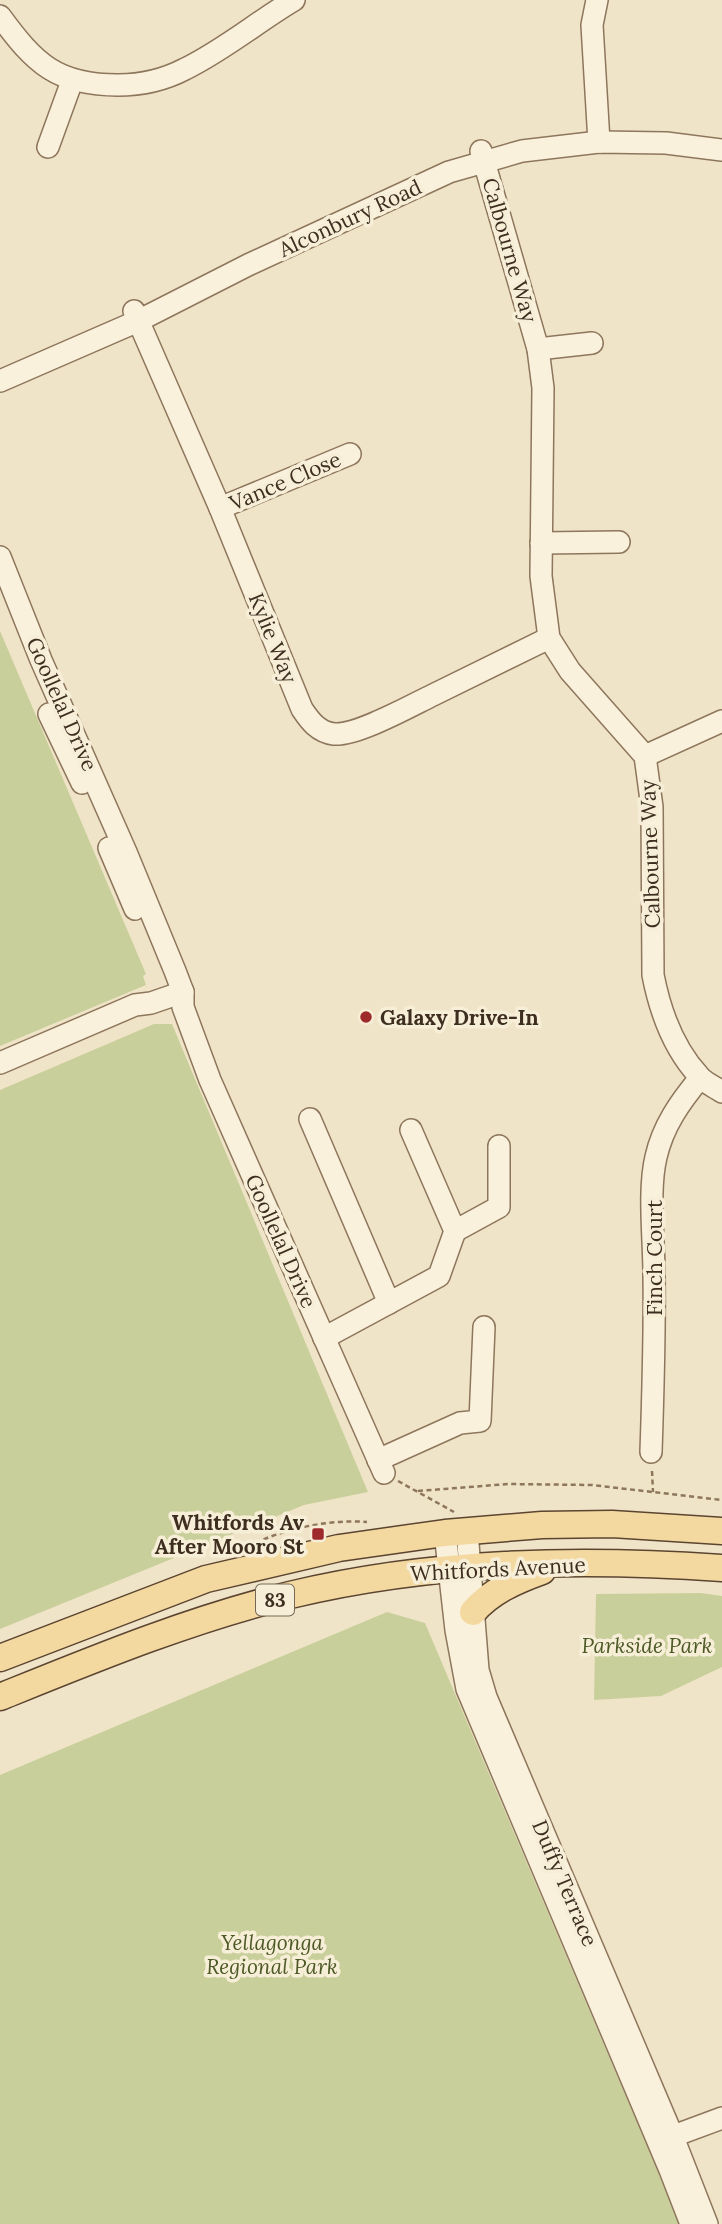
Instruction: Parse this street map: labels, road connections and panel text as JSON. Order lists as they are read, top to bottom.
{
  "streets": {
    "main road": ["Whitfords Avenue", "83"],
    "street": [
      "Alconbury Road",
      "Calbourne Way",
      "Vance Close",
      "Kylie Way",
      "Goollelal Drive",
      "Finch Court",
      "Duffy Terrace"
    ]
  },
  "crossings": [
    ["Alconbury Road", "Calbourne Way"],
    ["Alconbury Road", "Kylie Way"],
    ["Calbourne Way", "Kylie Way"],
    ["Calbourne Way", "Finch Court"],
    ["Vance Close", "Kylie Way"],
    ["Whitfords Avenue", "Duffy Terrace"]
  ],
  "parks": ["Parkside Park", "Yellagonga Regional Park"],
  "places": {
    "other": ["Galaxy Drive-In"],
    "transit": ["Whitfords Av After Mooro St"]
  }
}
